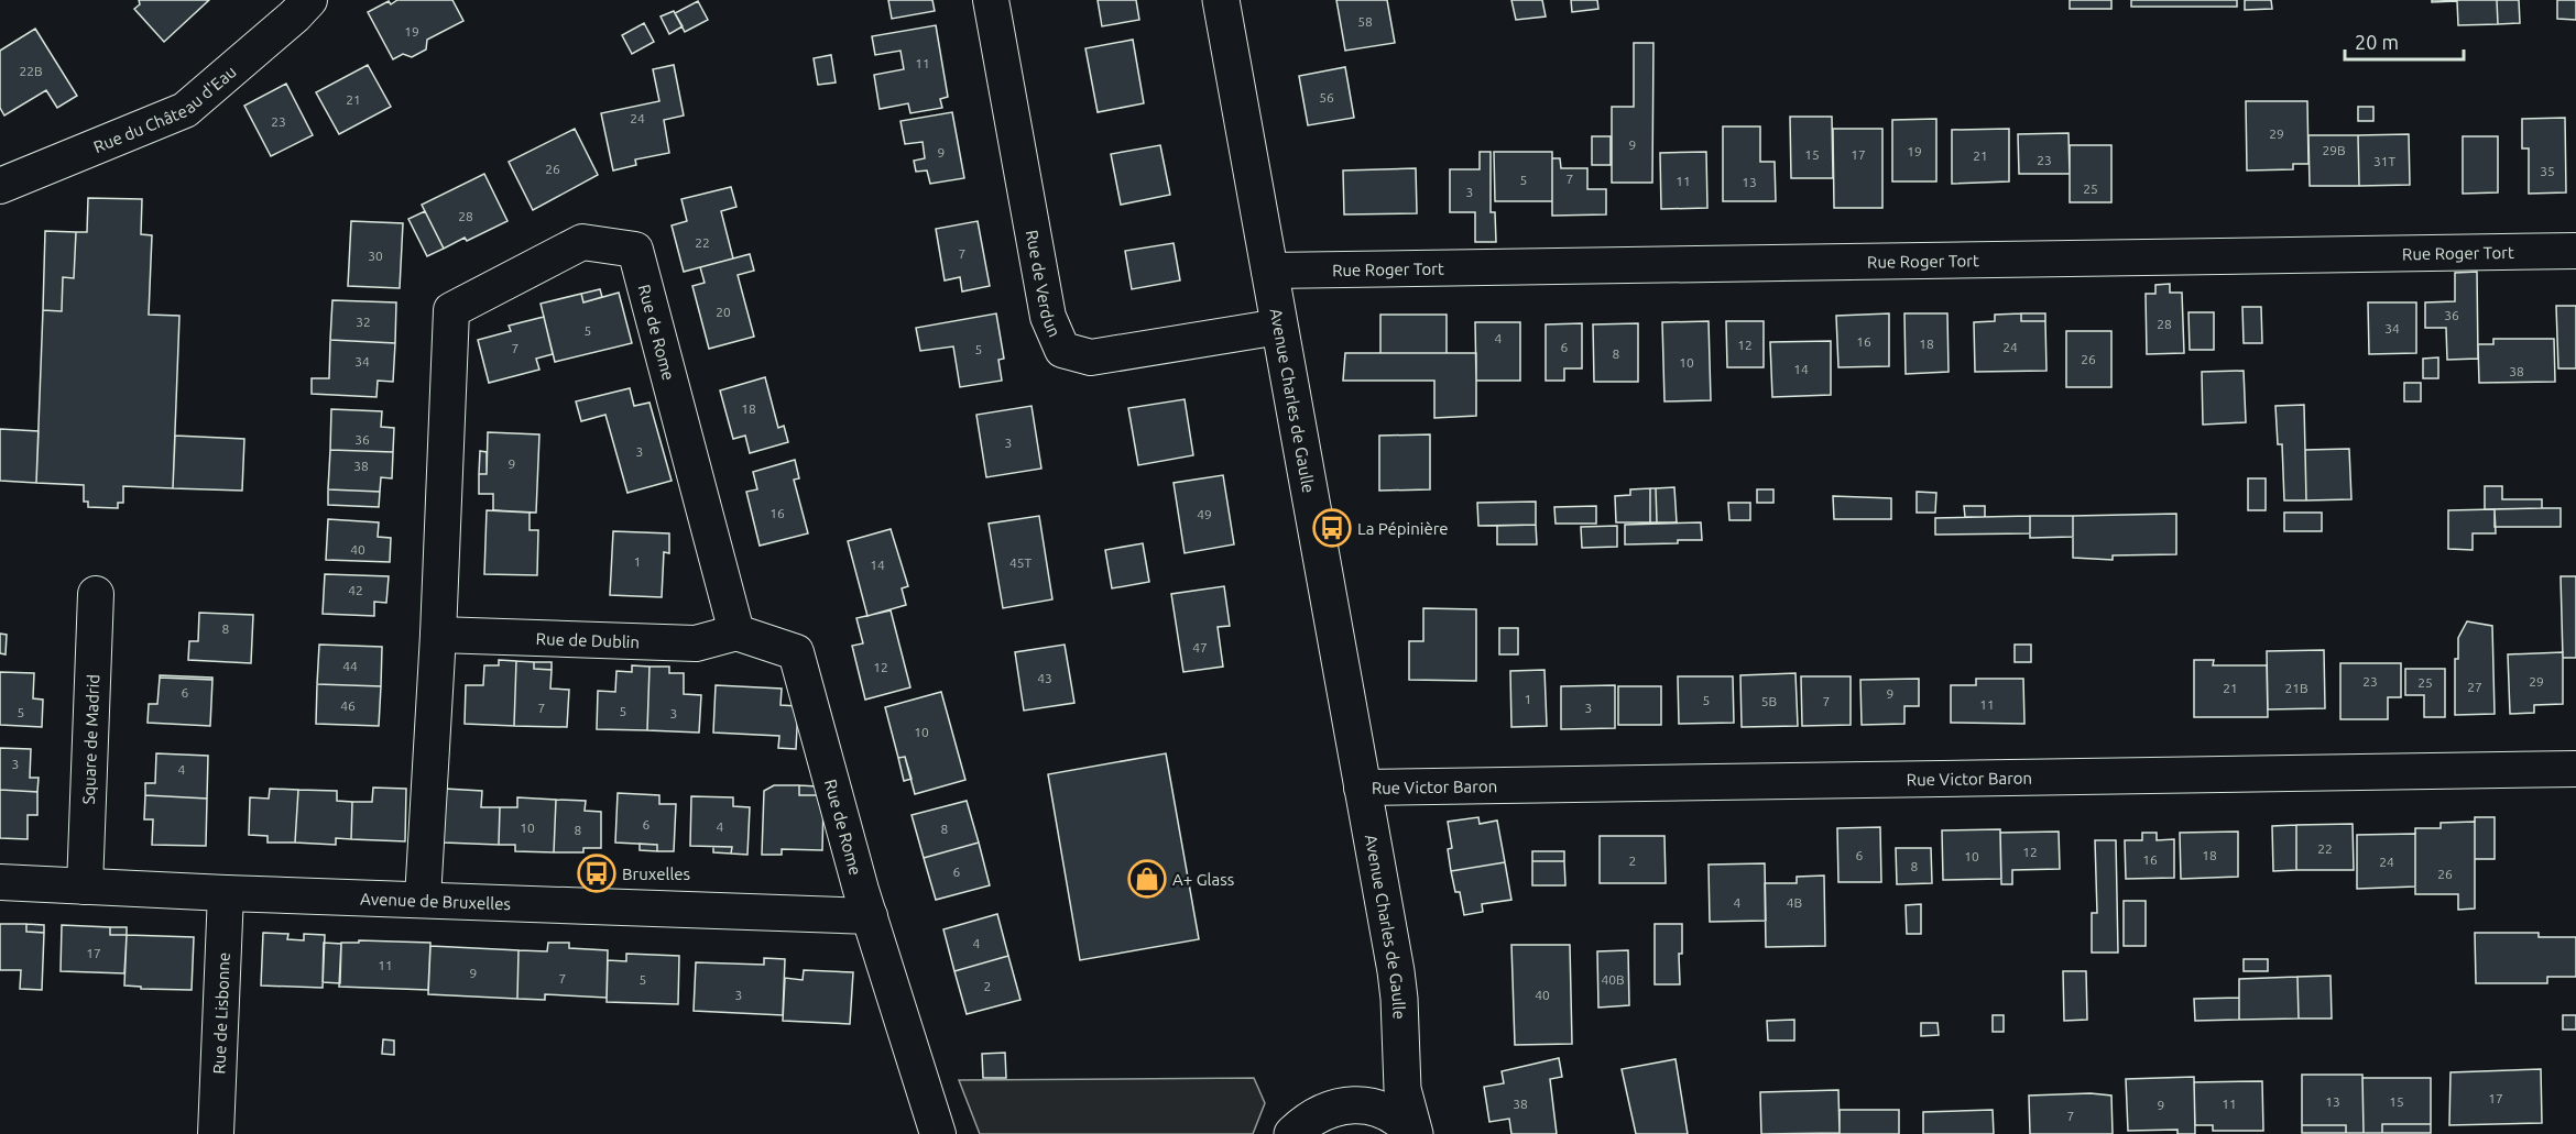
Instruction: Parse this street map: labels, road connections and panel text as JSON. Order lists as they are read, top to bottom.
{
  "streets": {
    "street": [
      "Rue du Château d'Eau",
      "Rue Roger Tort",
      "Rue de Verdun",
      "Rue de Rome",
      "Avenue Charles de Gaulle",
      "Rue de Dublin",
      "Square de Madrid",
      "Rue Victor Baron",
      "Avenue de Bruxelles",
      "Rue de Lisbonne"
    ]
  },
  "crossings": [
    ["Rue Roger Tort", "Avenue Charles de Gaulle"],
    ["Rue de Verdun", "Avenue Charles de Gaulle"],
    ["Rue de Rome", "Rue de Dublin"],
    ["Rue de Rome", "Avenue de Bruxelles"],
    ["Avenue Charles de Gaulle", "Rue Victor Baron"],
    ["Square de Madrid", "Avenue de Bruxelles"],
    ["Avenue de Bruxelles", "Rue de Lisbonne"]
  ],
  "places": {
    "bus stop": ["La Pépinière", "Bruxelles"],
    "shop": ["A+ Glass"]
  },
  "house_numbers": [
    "58",
    "19",
    "11",
    "22B",
    "56",
    "21",
    "24",
    "23",
    "29",
    "9",
    "29B",
    "19",
    "9",
    "15",
    "17",
    "21",
    "23",
    "31T",
    "26",
    "35",
    "7",
    "5",
    "11",
    "13",
    "25",
    "3",
    "28",
    "22",
    "7",
    "30",
    "20",
    "36",
    "32",
    "28",
    "34",
    "5",
    "4",
    "16",
    "18",
    "12",
    "6",
    "24",
    "7",
    "5",
    "8",
    "26",
    "34",
    "10",
    "14",
    "38",
    "18",
    "36",
    "3",
    "3",
    "9",
    "38",
    "16",
    "49",
    "40",
    "1",
    "45T",
    "14",
    "42",
    "8",
    "47",
    "44",
    "12",
    "43",
    "23",
    "29",
    "25",
    "27",
    "21",
    "21B",
    "6",
    "9",
    "1",
    "5",
    "5B",
    "7",
    "11",
    "46",
    "7",
    "3",
    "5",
    "5",
    "3",
    "10",
    "3",
    "4",
    "6",
    "4",
    "10",
    "8",
    "8",
    "22",
    "12",
    "6",
    "18",
    "10",
    "16",
    "2",
    "24",
    "8",
    "6",
    "26",
    "4",
    "4B",
    "4",
    "17",
    "11",
    "9",
    "7",
    "5",
    "40B",
    "2",
    "3",
    "40",
    "17",
    "13",
    "15",
    "38",
    "11",
    "9",
    "7"
  ],
  "scale_bar": "20 m"
}
